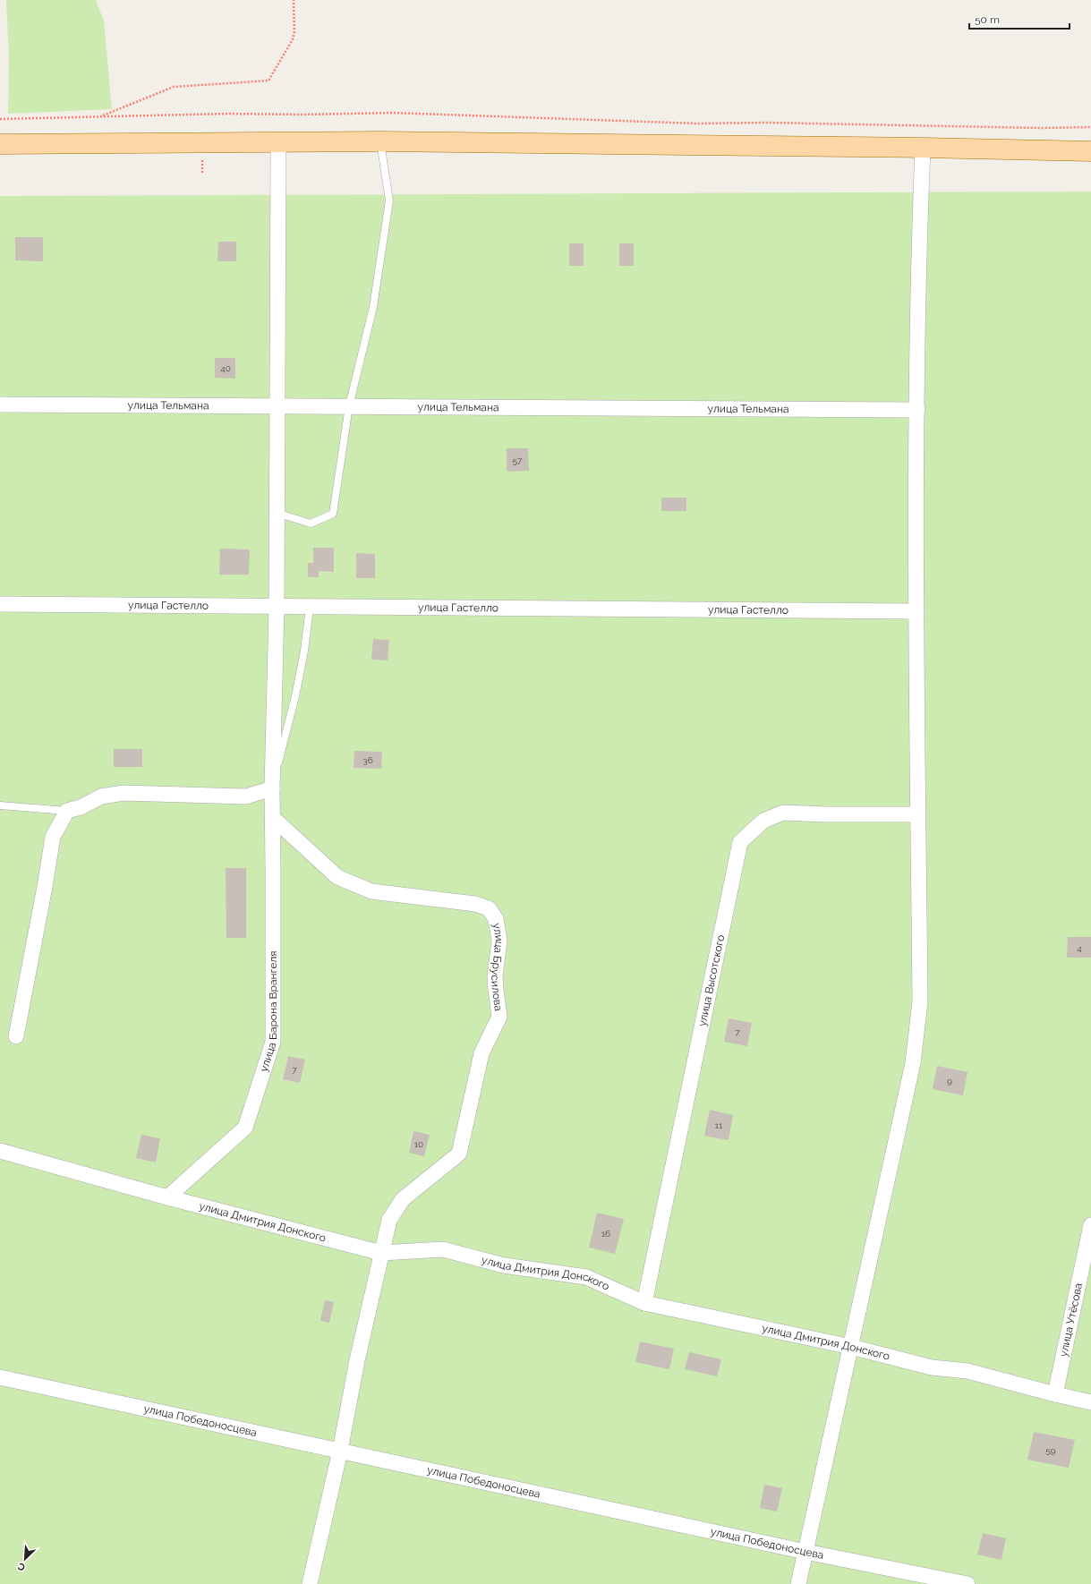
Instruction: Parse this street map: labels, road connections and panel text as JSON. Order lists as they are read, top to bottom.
{
  "streets": {
    "street": [
      "улица Тельмана",
      "улица Гастелло",
      "улица Брусилова",
      "улица Высотского",
      "улица Барона Врангеля",
      "улица Дмитрия Донского",
      "улица Утёсова",
      "улица Победоносцева"
    ]
  },
  "crossings": [
    ["улица Тельмана", "улица Барона Врангеля"],
    ["улица Гастелло", "улица Барона Врангеля"],
    ["улица Брусилова", "улица Барона Врангеля"],
    ["улица Брусилова", "улица Дмитрия Донского"],
    ["улица Брусилова", "улица Победоносцева"],
    ["улица Высотского", "улица Дмитрия Донского"],
    ["улица Барона Врангеля", "улица Дмитрия Донского"],
    ["улица Дмитрия Донского", "улица Утёсова"]
  ],
  "house_numbers": [
    "40",
    "57",
    "36",
    "4",
    "7",
    "7",
    "9",
    "11",
    "10",
    "16",
    "59"
  ],
  "scale_bar": "50 m",
  "north": "bottom left"
}
